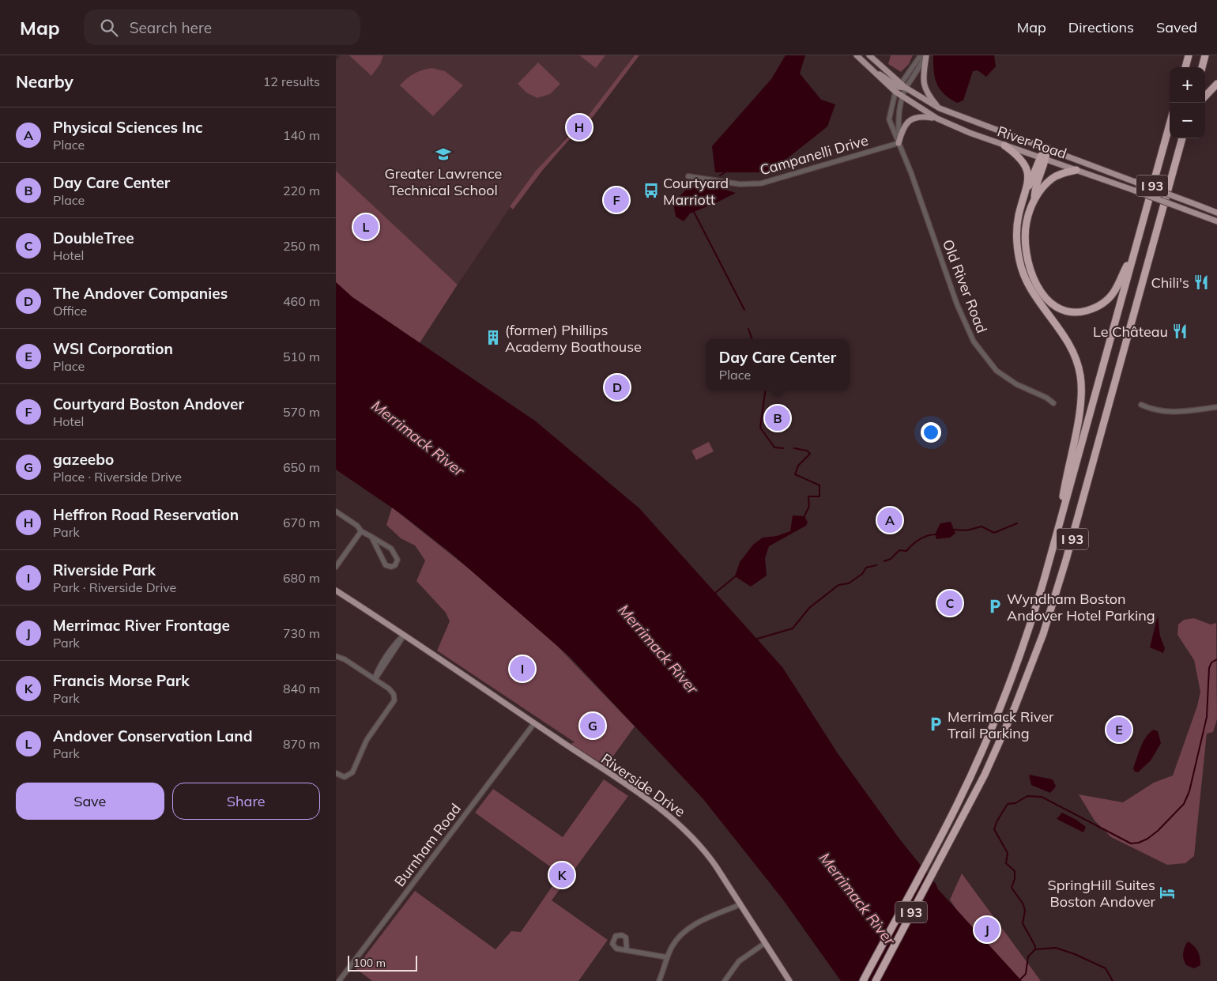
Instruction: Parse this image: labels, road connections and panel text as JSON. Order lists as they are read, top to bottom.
{
  "streets": {
    "highway": ["I 93"],
    "main road": ["River Road", "Riverside Drive"],
    "street": ["Campanelli Drive", "Old River Road", "Burnham Road"]
  },
  "crossings": [
    ["River Road", "Old River Road"],
    ["Campanelli Drive", "Old River Road"],
    ["Riverside Drive", "Burnham Road"]
  ],
  "water": ["Merrimack River"],
  "places": {
    "school or university": ["Greater Lawrence Technical School"],
    "bus stop": ["Courtyard Marriott"],
    "restaurant": ["Chili's", "Le Château"],
    "building": ["(former) Phillips Academy Boathouse"],
    "parking": ["Wyndham Boston Andover Hotel Parking", "Merrimack River Trail Parking"],
    "hotel": ["SpringHill Suites Boston Andover"]
  },
  "scale_bar": "100 m",
  "page": {
    "header": "Map",
    "search": "Search here",
    "nav": ["Map", "Directions", "Saved"],
    "heading": ["Nearby", "12 results"],
    "map_buttons": ["+", "−"],
    "list": [
      {
        "mark": "A",
        "name": "Physical Sciences Inc",
        "note": "Place",
        "value": "140 m"
      },
      {
        "mark": "B",
        "name": "Day Care Center",
        "note": "Place",
        "value": "220 m"
      },
      {
        "mark": "C",
        "name": "DoubleTree",
        "note": "Hotel",
        "value": "250 m"
      },
      {
        "mark": "D",
        "name": "The Andover Companies",
        "note": "Office",
        "value": "460 m"
      },
      {
        "mark": "E",
        "name": "WSI Corporation",
        "note": "Place",
        "value": "510 m"
      },
      {
        "mark": "F",
        "name": "Courtyard Boston Andover",
        "note": "Hotel",
        "value": "570 m"
      },
      {
        "mark": "G",
        "name": "gazeebo",
        "note": "Place · Riverside Drive",
        "value": "650 m"
      },
      {
        "mark": "H",
        "name": "Heffron Road Reservation",
        "note": "Park",
        "value": "670 m"
      },
      {
        "mark": "I",
        "name": "Riverside Park",
        "note": "Park · Riverside Drive",
        "value": "680 m"
      },
      {
        "mark": "J",
        "name": "Merrimac River Frontage",
        "note": "Park",
        "value": "730 m"
      },
      {
        "mark": "K",
        "name": "Francis Morse Park",
        "note": "Park",
        "value": "840 m"
      },
      {
        "mark": "L",
        "name": "Andover Conservation Land",
        "note": "Park",
        "value": "870 m"
      }
    ],
    "pins": [
      "H",
      "F",
      "L",
      "D",
      "B",
      "A",
      "C",
      "I",
      "G",
      "E",
      "K",
      "J"
    ],
    "popup": ["Day Care Center", "Place"],
    "buttons": ["Save", "Share"],
    "scale": "100 m"
  }
}
